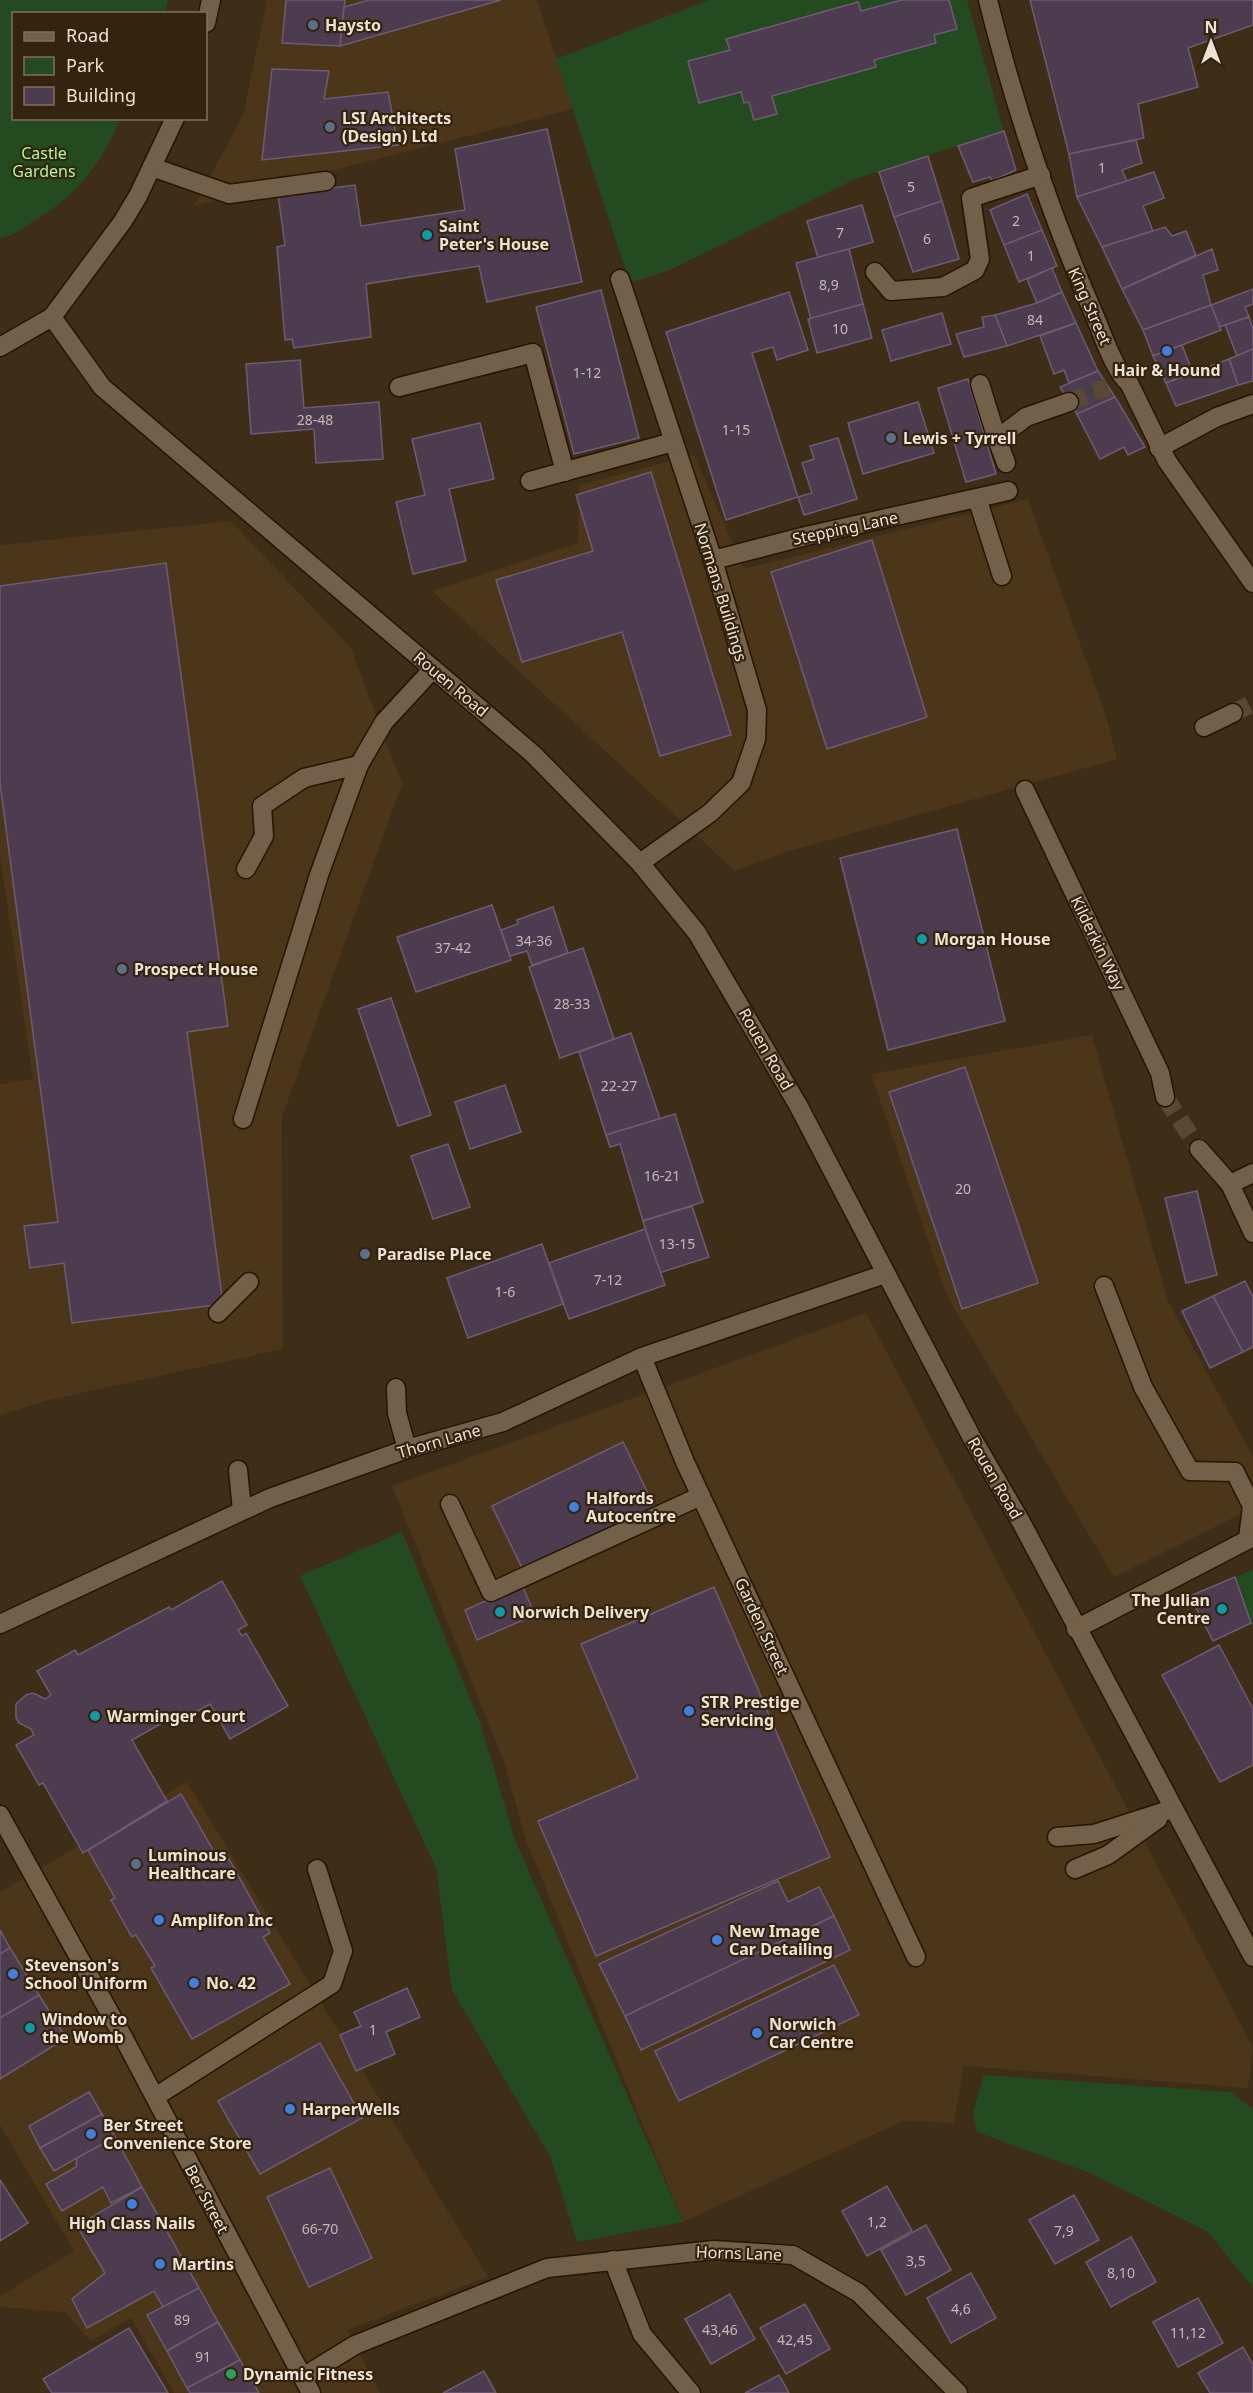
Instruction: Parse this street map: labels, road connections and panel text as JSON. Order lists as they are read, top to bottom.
{
  "streets": {
    "street": [
      "King Street",
      "Stepping Lane",
      "Normans Buildings",
      "Rouen Road",
      "Kilderkin Way",
      "Thorn Lane",
      "Garden Street",
      "Ber Street",
      "Horns Lane"
    ]
  },
  "crossings": [
    ["Stepping Lane", "Normans Buildings"],
    ["Normans Buildings", "Rouen Road"],
    ["Rouen Road", "Thorn Lane"],
    ["Thorn Lane", "Garden Street"],
    ["Ber Street", "Horns Lane"]
  ],
  "parks": ["Castle Gardens"],
  "places": [
    "Haysto",
    "LSI Architects (Design) Ltd",
    "Saint Peter's House",
    "Hair & Hound",
    "Lewis + Tyrrell",
    "Morgan House",
    "Prospect House",
    "Paradise Place",
    "Halfords Autocentre",
    "The Julian Centre",
    "Norwich Delivery",
    "STR Prestige Servicing",
    "Warminger Court",
    "Luminous Healthcare",
    "Amplifon Inc",
    "New Image Car Detailing",
    "Stevenson's School Uniform",
    "No. 42",
    "Window to the Womb",
    "Norwich Car Centre",
    "HarperWells",
    "Ber Street Convenience Store",
    "High Class Nails",
    "Martins",
    "Dynamic Fitness"
  ],
  "house_numbers": [
    "1",
    "5",
    "2",
    "7",
    "6",
    "1",
    "8,9",
    "84",
    "10",
    "1-12",
    "28-48",
    "1-15",
    "34-36",
    "37-42",
    "28-33",
    "22-27",
    "16-21",
    "20",
    "13-15",
    "7-12",
    "1-6",
    "1",
    "1,2",
    "66-70",
    "7,9",
    "3,5",
    "8,10",
    "4,6",
    "89",
    "43,46",
    "11,12",
    "42,45",
    "91"
  ],
  "legend": ["Road", "Park", "Building"],
  "north": "top"
}
